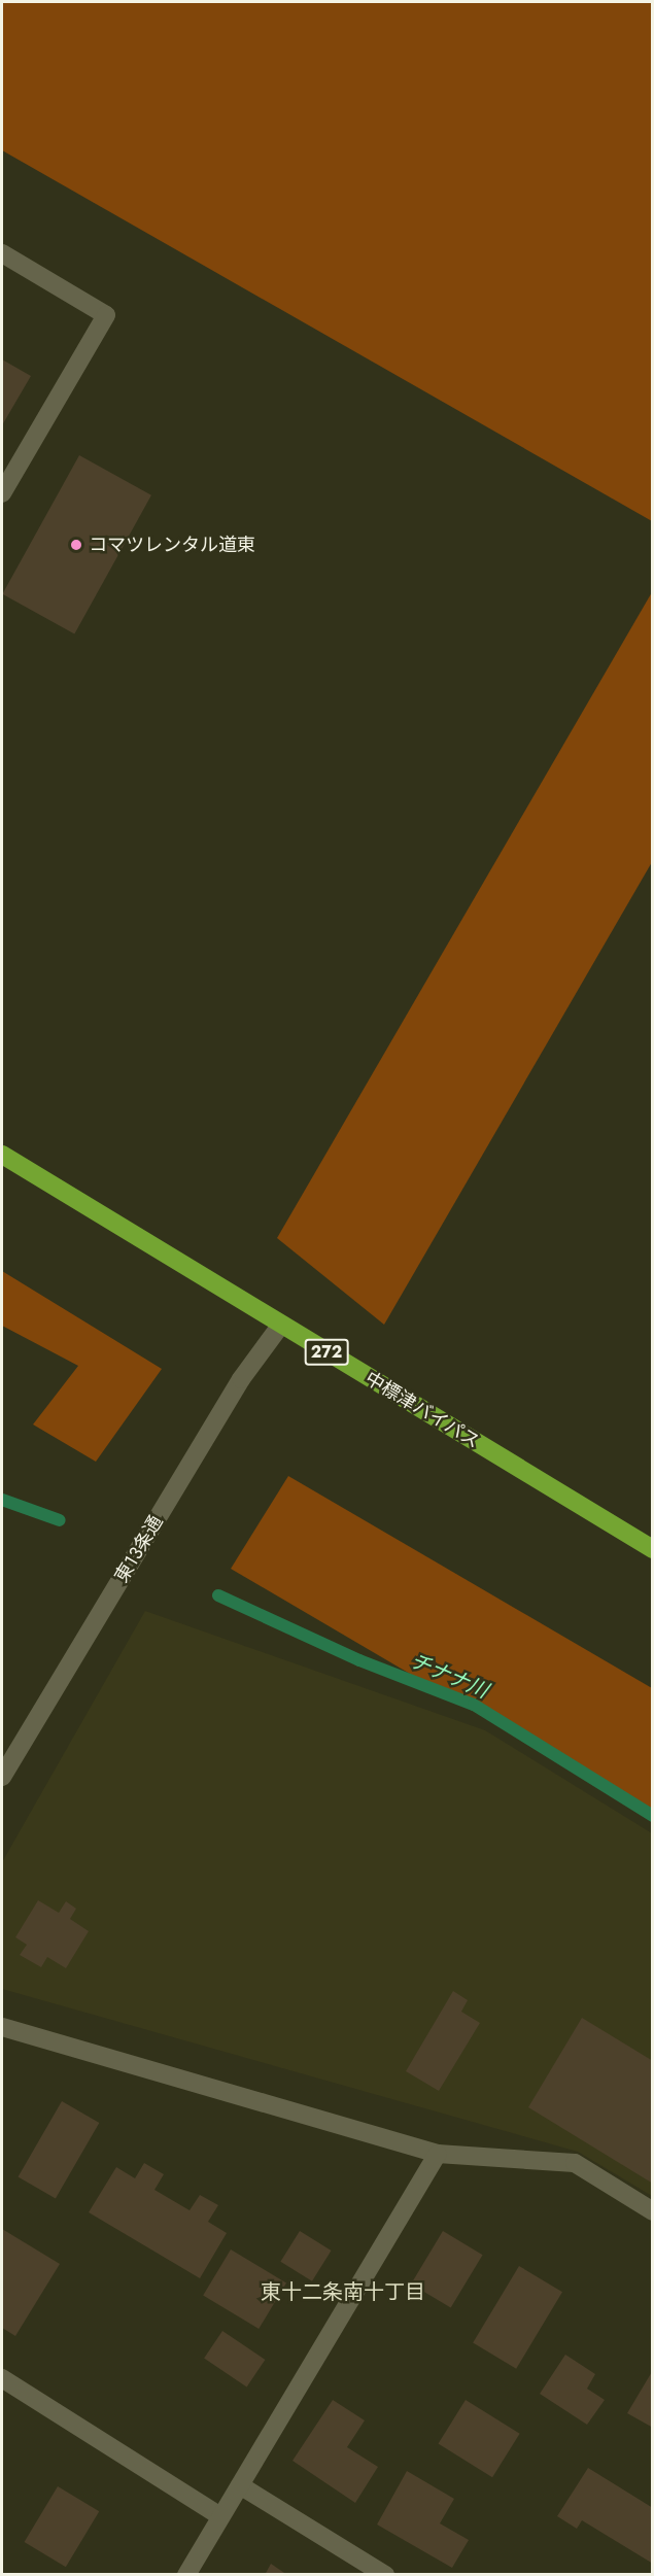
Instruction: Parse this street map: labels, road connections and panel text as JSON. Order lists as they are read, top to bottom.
{
  "streets": {
    "highway": ["272", "中標津バイパス"],
    "street": ["東13条通"]
  },
  "crossings": [
    ["中標津バイパス", "東13条通"]
  ],
  "districts": ["東十二条南十丁目"],
  "water": ["チナナ川"],
  "places": ["コマツレンタル道東"]
}
